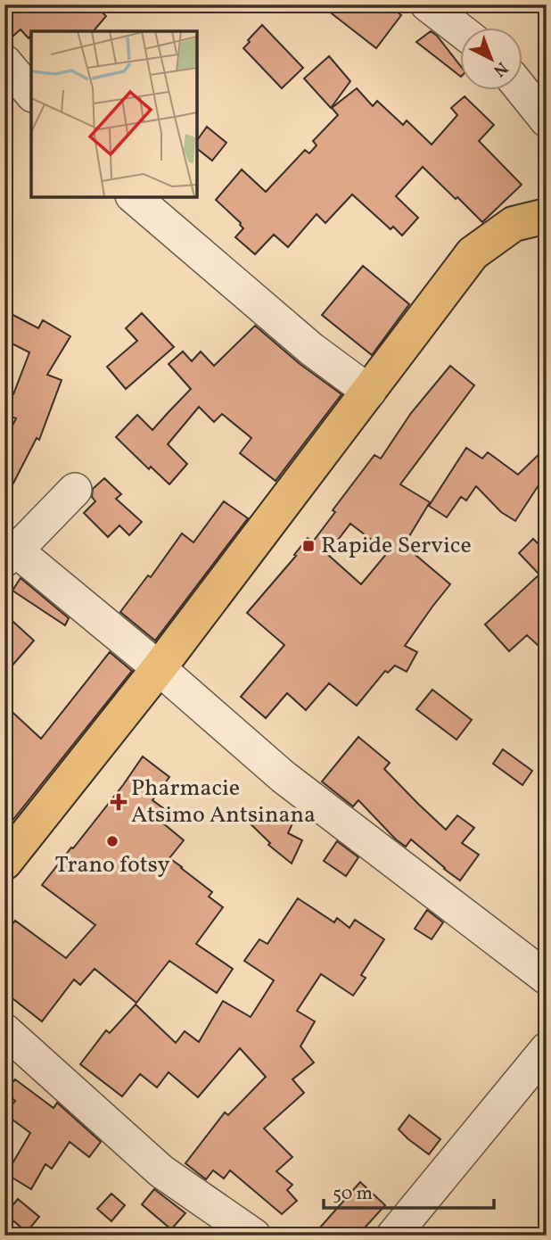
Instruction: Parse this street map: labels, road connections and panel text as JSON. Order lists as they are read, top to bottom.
{
  "places": {
    "transit": ["Rapide Service"],
    "health": ["Pharmacie Atsimo Antsinana"],
    "other": ["Trano fotsy"]
  },
  "scale_bar": "50 m",
  "north": "bottom right"
}
